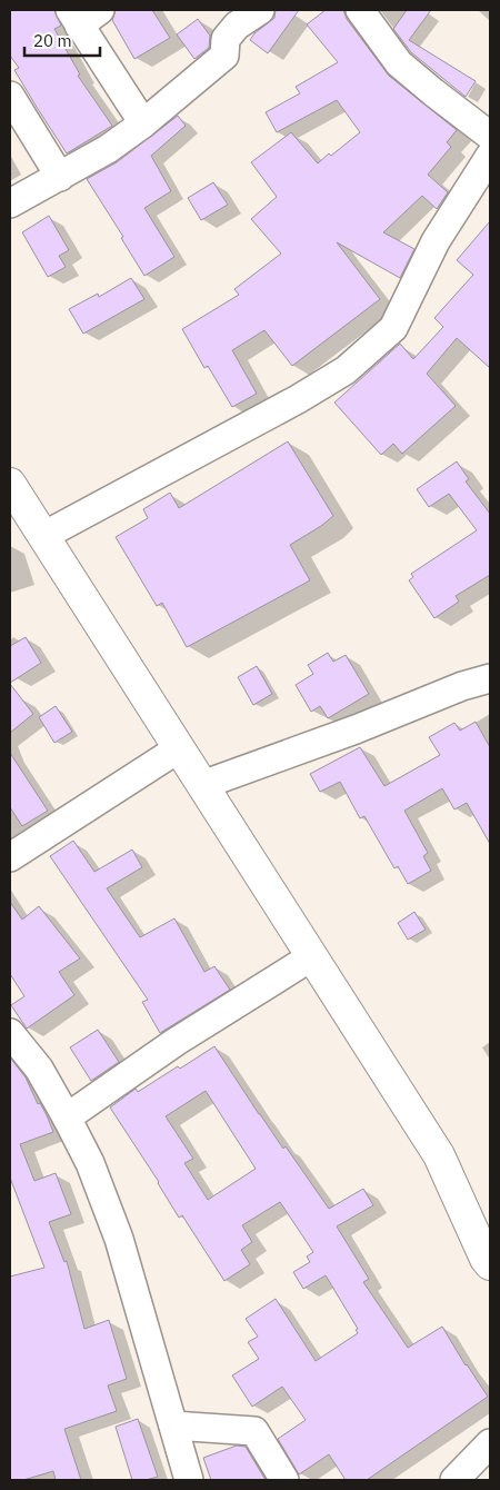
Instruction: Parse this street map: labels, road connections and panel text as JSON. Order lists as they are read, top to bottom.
{
  "scale_bar": "20 m"
}
